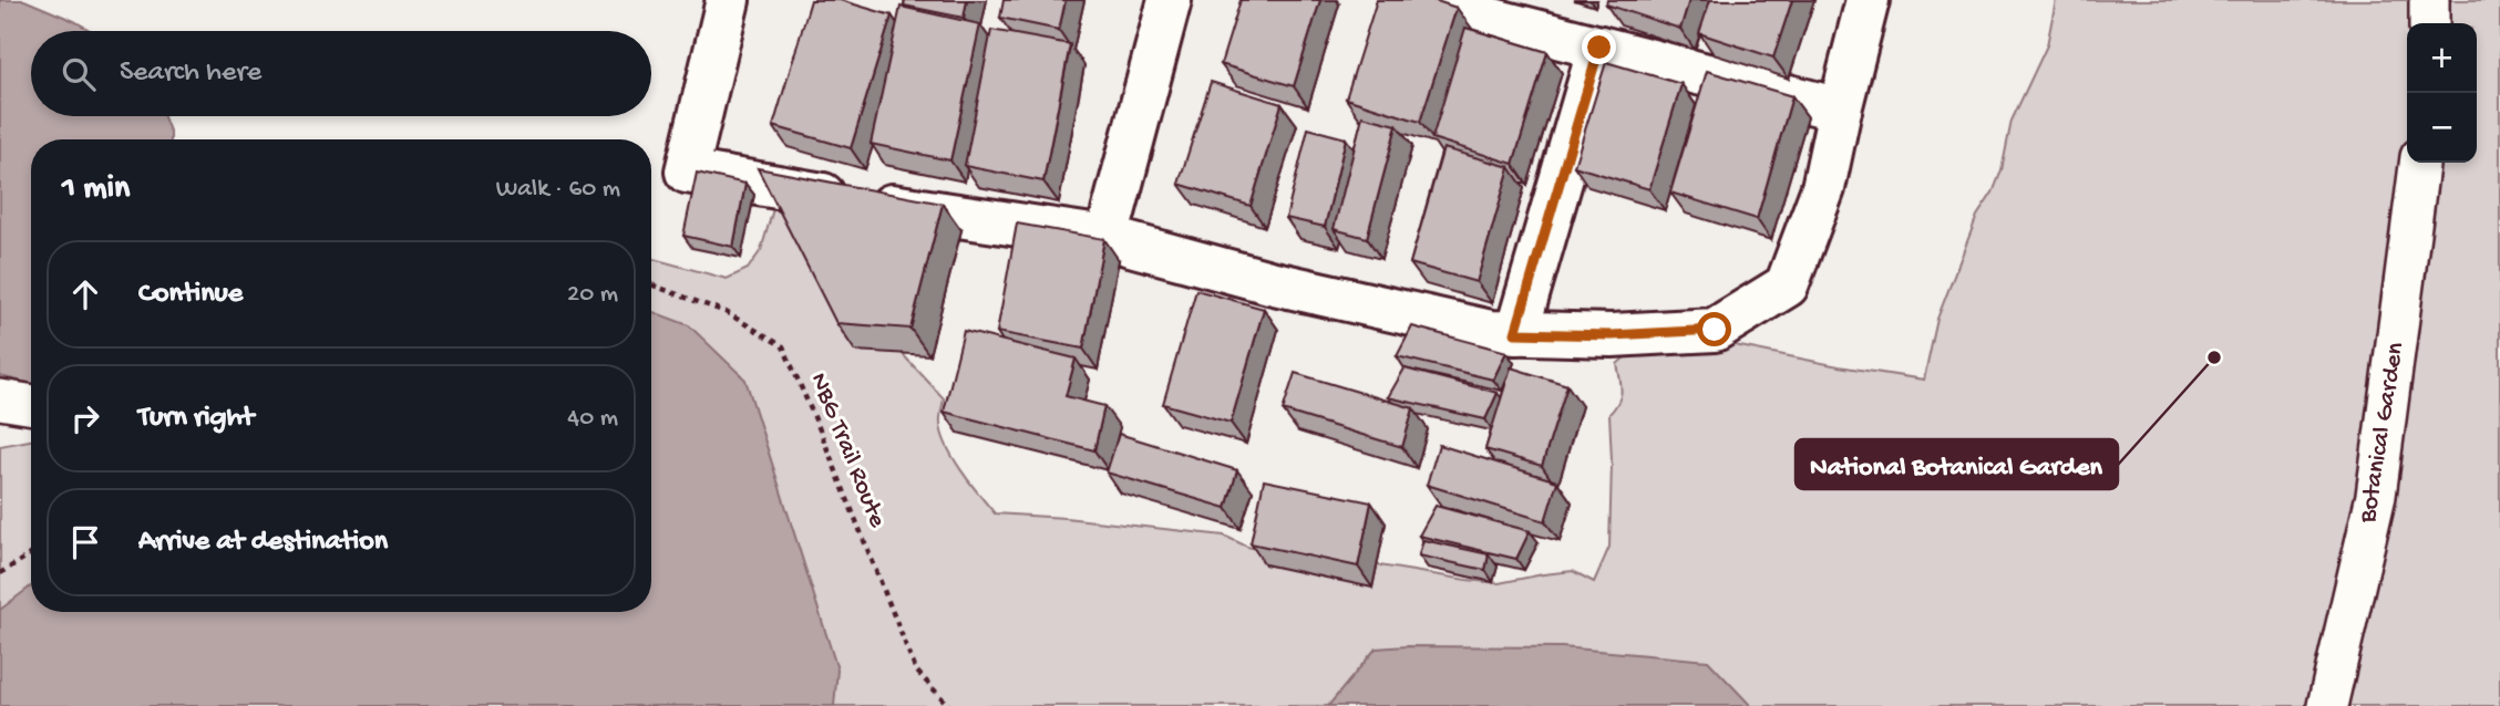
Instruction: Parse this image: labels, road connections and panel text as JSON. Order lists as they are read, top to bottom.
{
  "streets": {
    "street": ["Botanical Garden"],
    "path": ["NBG Trail Route"]
  },
  "places": ["National Botanical Garden"],
  "page": {
    "map_buttons": ["+", "−"],
    "search": "Search here",
    "heading": ["1 min", "Walk · 60 m"],
    "list": [
      ["Continue", "20 m"],
      ["Turn right", "40 m"],
      "Arrive at destination"
    ]
  }
}
